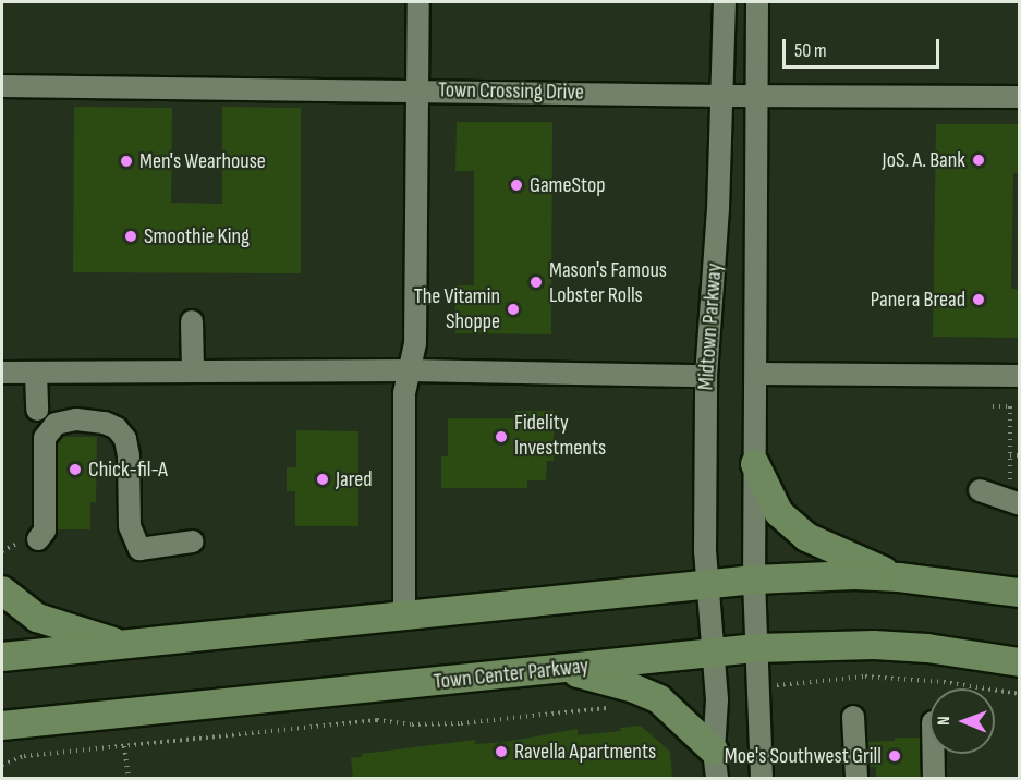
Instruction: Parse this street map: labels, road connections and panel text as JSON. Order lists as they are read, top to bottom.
{
  "streets": {
    "main road": ["Town Center Parkway"],
    "street": ["Town Crossing Drive", "Midtown Parkway"]
  },
  "crossings": [
    ["Town Crossing Drive", "Midtown Parkway"],
    ["Midtown Parkway", "Town Center Parkway"]
  ],
  "places": [
    "JoS. A. Bank",
    "Men's Wearhouse",
    "GameStop",
    "Smoothie King",
    "Mason's Famous Lobster Rolls",
    "Panera Bread",
    "The Vitamin Shoppe",
    "Fidelity Investments",
    "Chick-fil-A",
    "Jared",
    "Ravella Apartments",
    "Moe's Southwest Grill"
  ],
  "scale_bar": "50 m",
  "north": "left"
}
